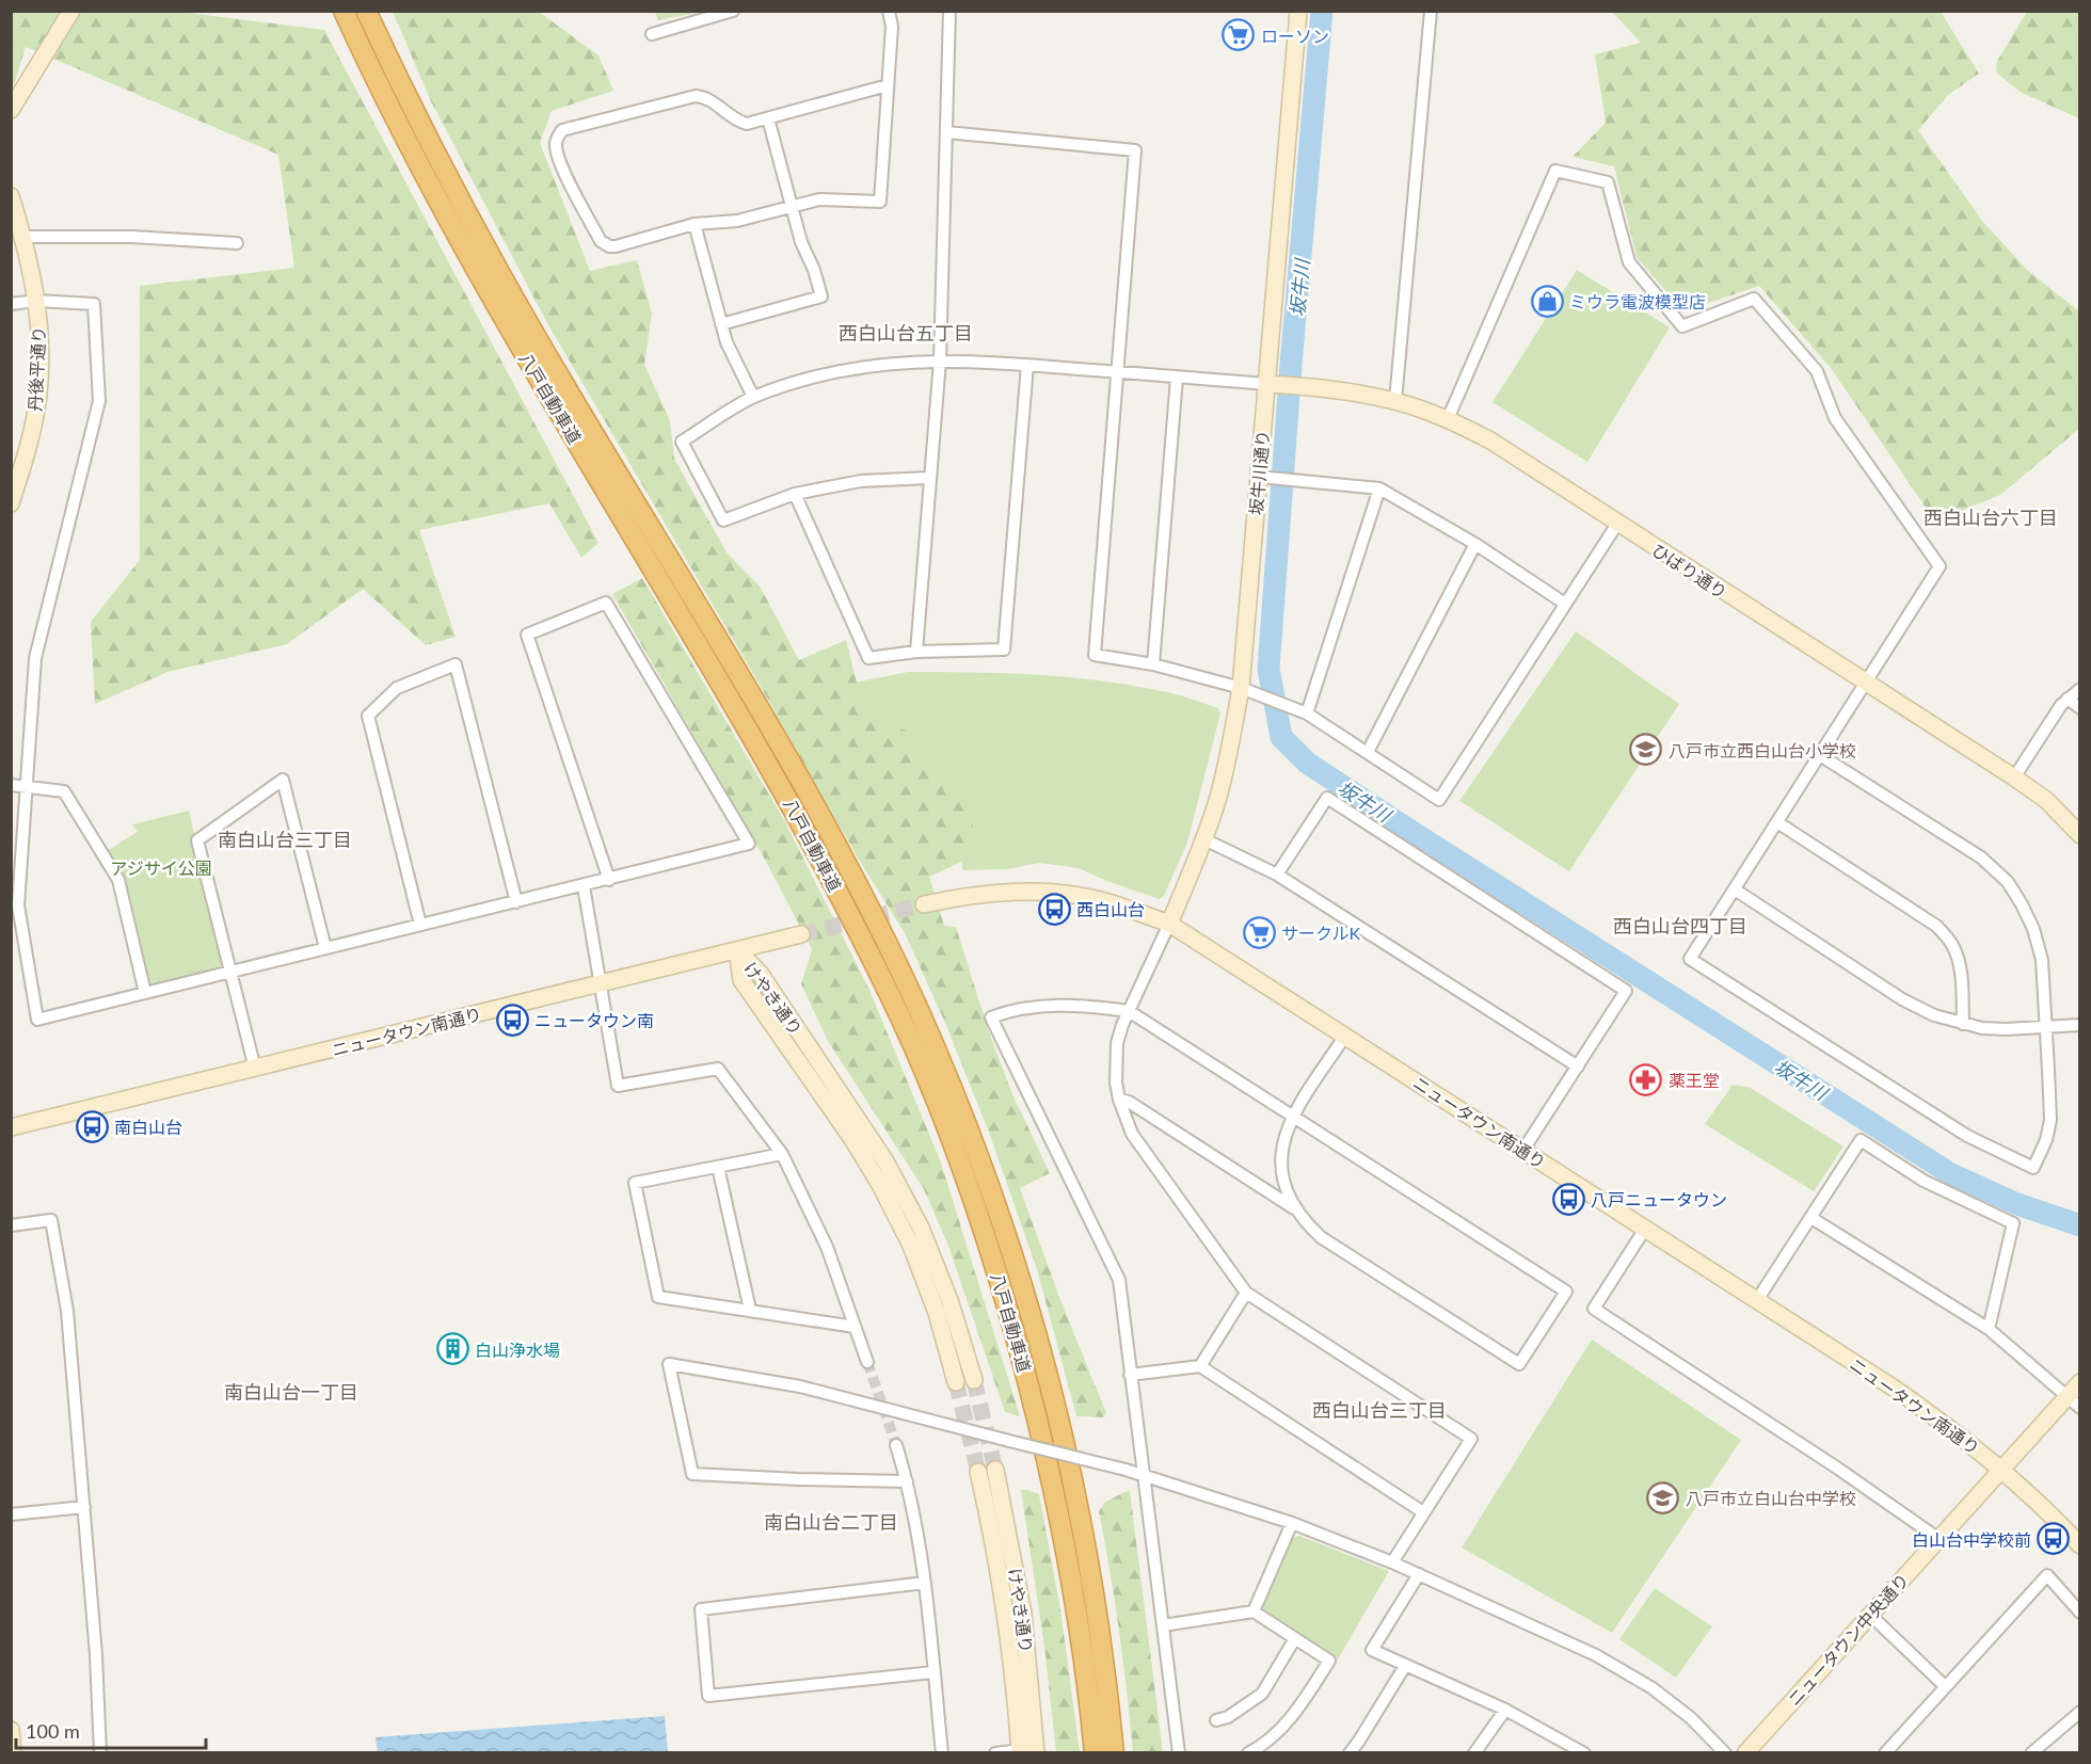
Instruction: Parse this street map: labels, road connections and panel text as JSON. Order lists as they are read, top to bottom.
{
  "streets": {
    "highway": ["八戸自動車道"],
    "street": [
      "丹後平通り",
      "坂牛川通り",
      "ひばり通り",
      "けやき通り",
      "ニュータウン南通り",
      "ニュータウン中央通り"
    ]
  },
  "crossings": [
    ["坂牛川通り", "ひばり通り"],
    ["坂牛川通り", "ニュータウン南通り"],
    ["けやき通り", "ニュータウン南通り"],
    ["ニュータウン南通り", "ニュータウン中央通り"]
  ],
  "districts": [
    "西白山台五丁目",
    "西白山台六丁目",
    "南白山台三丁目",
    "西白山台四丁目",
    "南白山台一丁目",
    "西白山台三丁目",
    "南白山台二丁目"
  ],
  "water": ["坂牛川"],
  "parks": ["アジサイ公園"],
  "places": {
    "supermarket": ["ローソン", "サークルK"],
    "shop": ["ミウラ電波模型店"],
    "school or university": ["八戸市立西白山台小学校", "八戸市立白山台中学校"],
    "bus stop": [
      "西白山台",
      "ニュータウン南",
      "南白山台",
      "八戸ニュータウン",
      "白山台中学校前"
    ],
    "pharmacy": ["薬王堂"],
    "building": ["白山浄水場"]
  },
  "scale_bar": "100 m"
}
